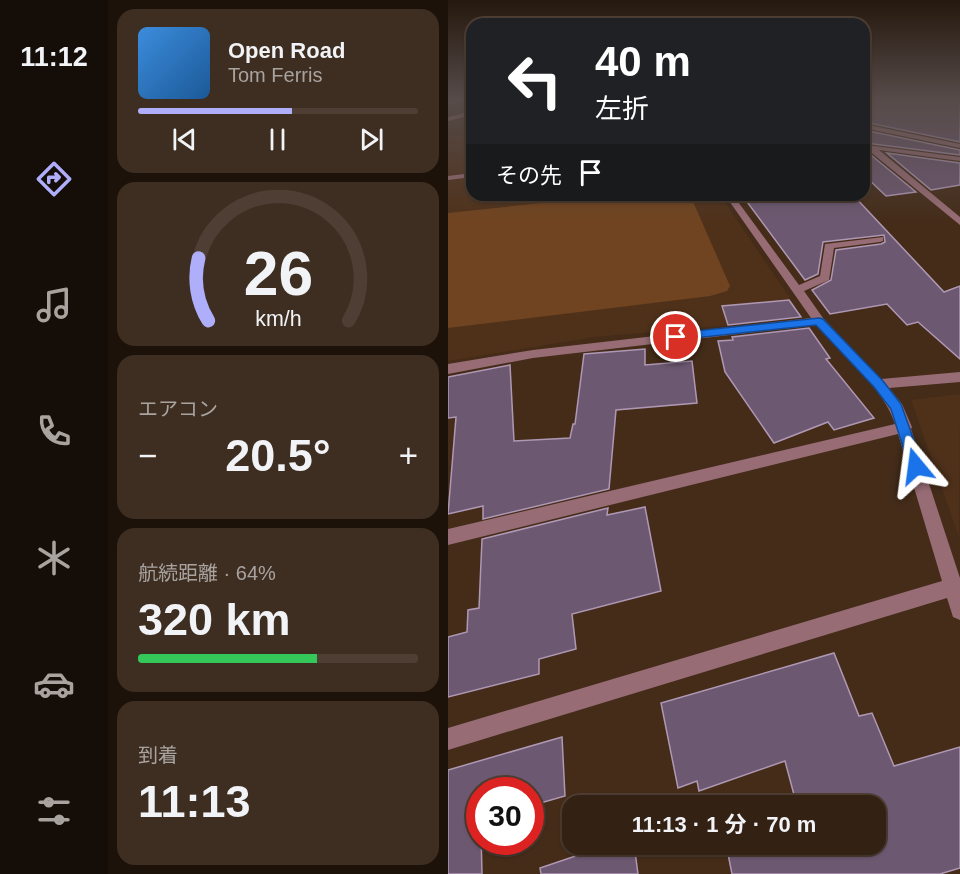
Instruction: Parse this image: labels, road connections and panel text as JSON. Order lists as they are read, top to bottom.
{
  "page": {
    "tabs": "11:12",
    "turn": ["40 m", "左折"],
    "song": ["Open Road", "Tom Ferris"],
    "then": "その先",
    "tile": [
      "エアコン",
      ["航続距離 · 64%", "320 km"],
      ["到着", "11:13"]
    ],
    "heat": ["−", "20.5°", "+"],
    "limit": "30",
    "trip": "11:13 · 1 分 · 70 m",
    "gauge": ["26", "km/h"]
  }
}
